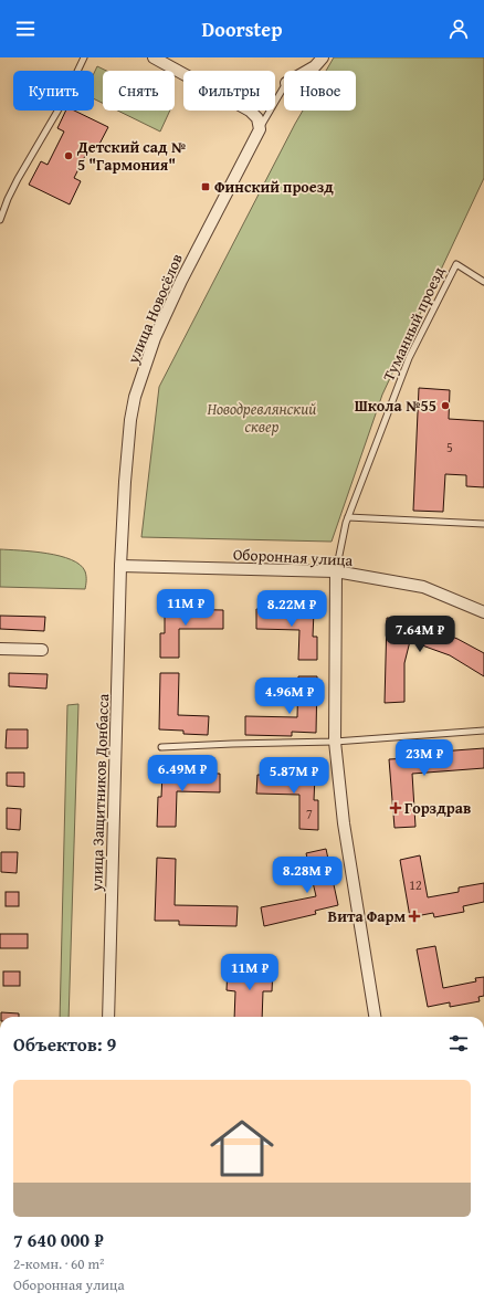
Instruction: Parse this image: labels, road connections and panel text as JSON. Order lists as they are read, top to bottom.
{
  "streets": {
    "street": ["улица Новосёлов", "Оборонная улица", "улица Защитников Донбасса"],
    "lane": ["Туманный проезд"]
  },
  "crossings": [
    ["улица Новосёлов", "Оборонная улица"],
    ["улица Новосёлов", "улица Защитников Донбасса"],
    ["Туманный проезд", "Оборонная улица"],
    ["Оборонная улица", "улица Защитников Донбасса"]
  ],
  "parks": ["Новодревлянский сквер"],
  "places": {
    "other": ["Детский сад № 5 \"Гармония\"", "Школа №55"],
    "transit": ["Финский проезд"],
    "health": ["Горздрав", "Вита Фарм"]
  },
  "house_numbers": ["5", "7", "12"],
  "page": {
    "header": "Doorstep",
    "chip": [
      "Купить",
      "Снять",
      "Фильтры",
      "Новое"
    ],
    "price": [
      "11M ₽",
      "8.22M ₽",
      "7.64M ₽",
      "4.96M ₽",
      "23M ₽",
      "6.49M ₽",
      "5.87M ₽",
      "8.28M ₽",
      "11M ₽"
    ],
    "heading": "Объектов: 9",
    "list": [
      {
        "name": "7 640 000 ₽",
        "note": "2-комн. · 60 m² · Оборонная улица"
      }
    ]
  }
}
